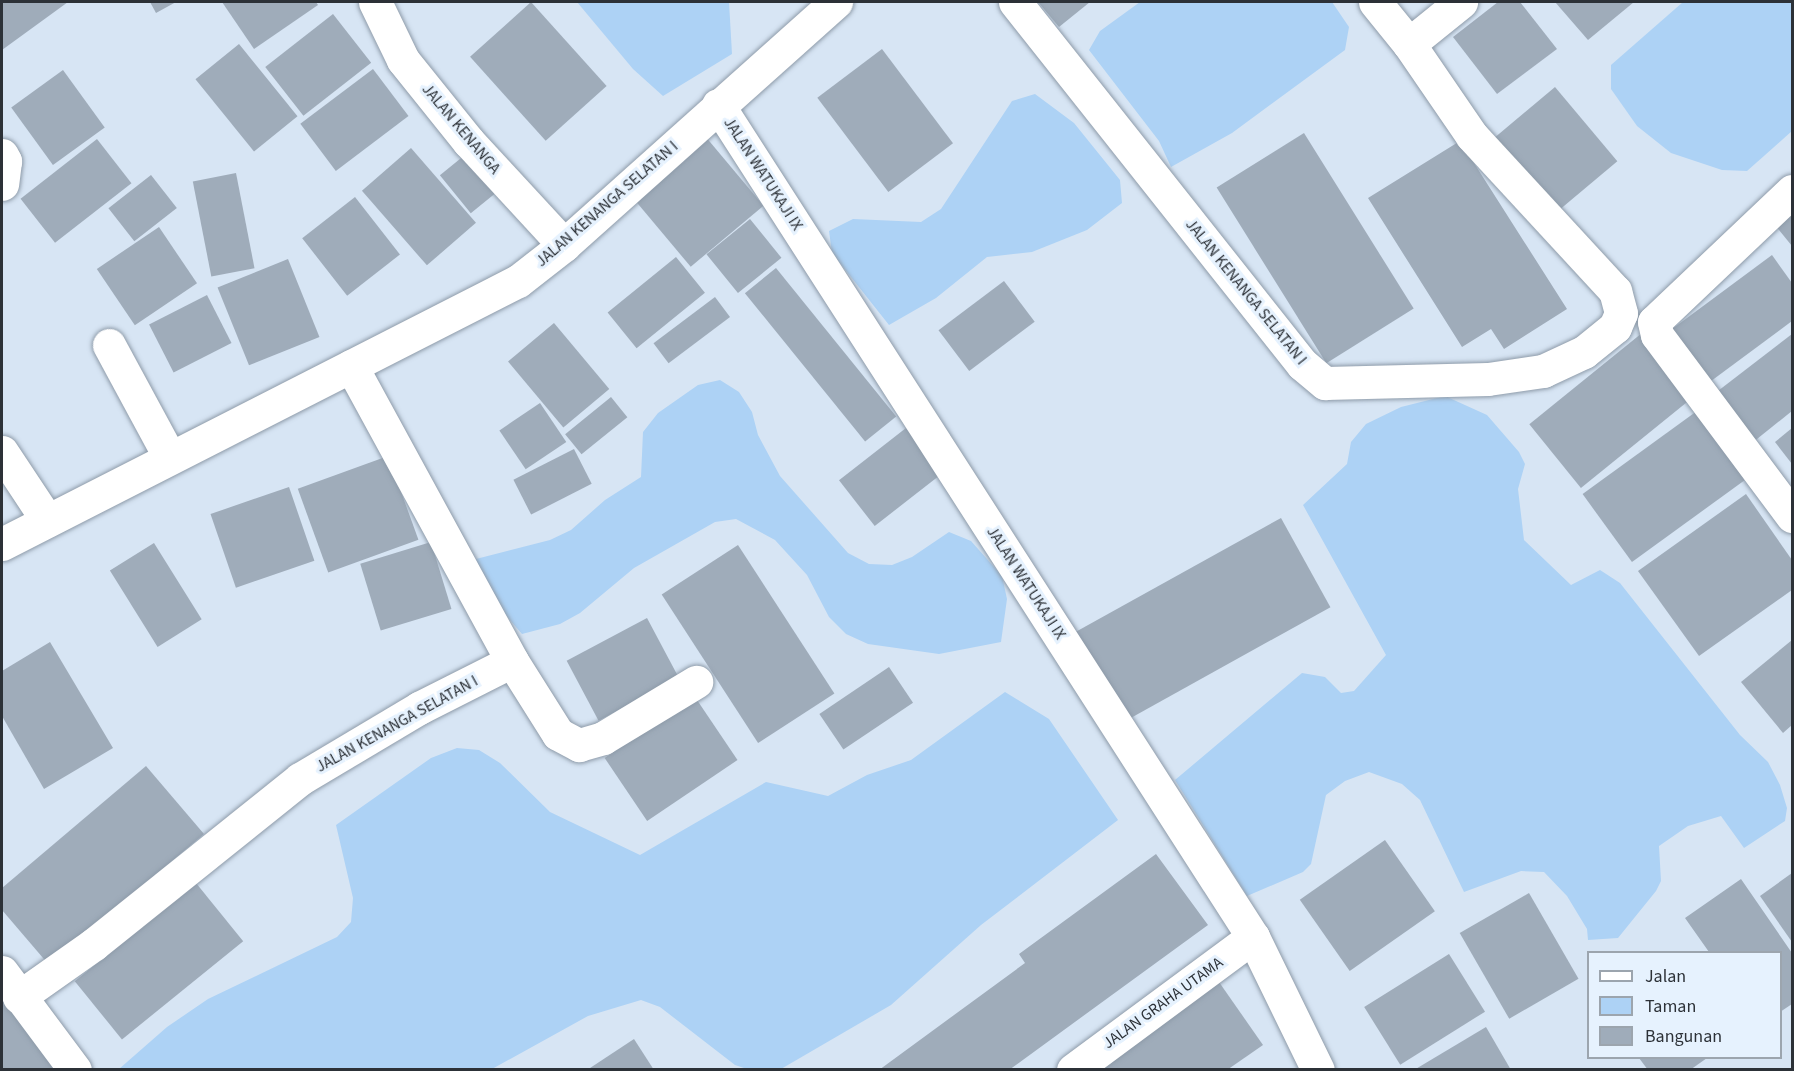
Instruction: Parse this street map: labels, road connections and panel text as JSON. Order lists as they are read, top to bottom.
{
  "streets": {
    "street": [
      "JALAN KENANGA",
      "JALAN WATUKAJI IX",
      "JALAN KENANGA SELATAN I",
      "JALAN GRAHA UTAMA"
    ]
  },
  "crossings": [
    ["JALAN KENANGA", "JALAN KENANGA SELATAN I"],
    ["JALAN WATUKAJI IX", "JALAN KENANGA SELATAN I"],
    ["JALAN WATUKAJI IX", "JALAN GRAHA UTAMA"]
  ],
  "legend": ["Jalan", "Taman", "Bangunan"]
}
